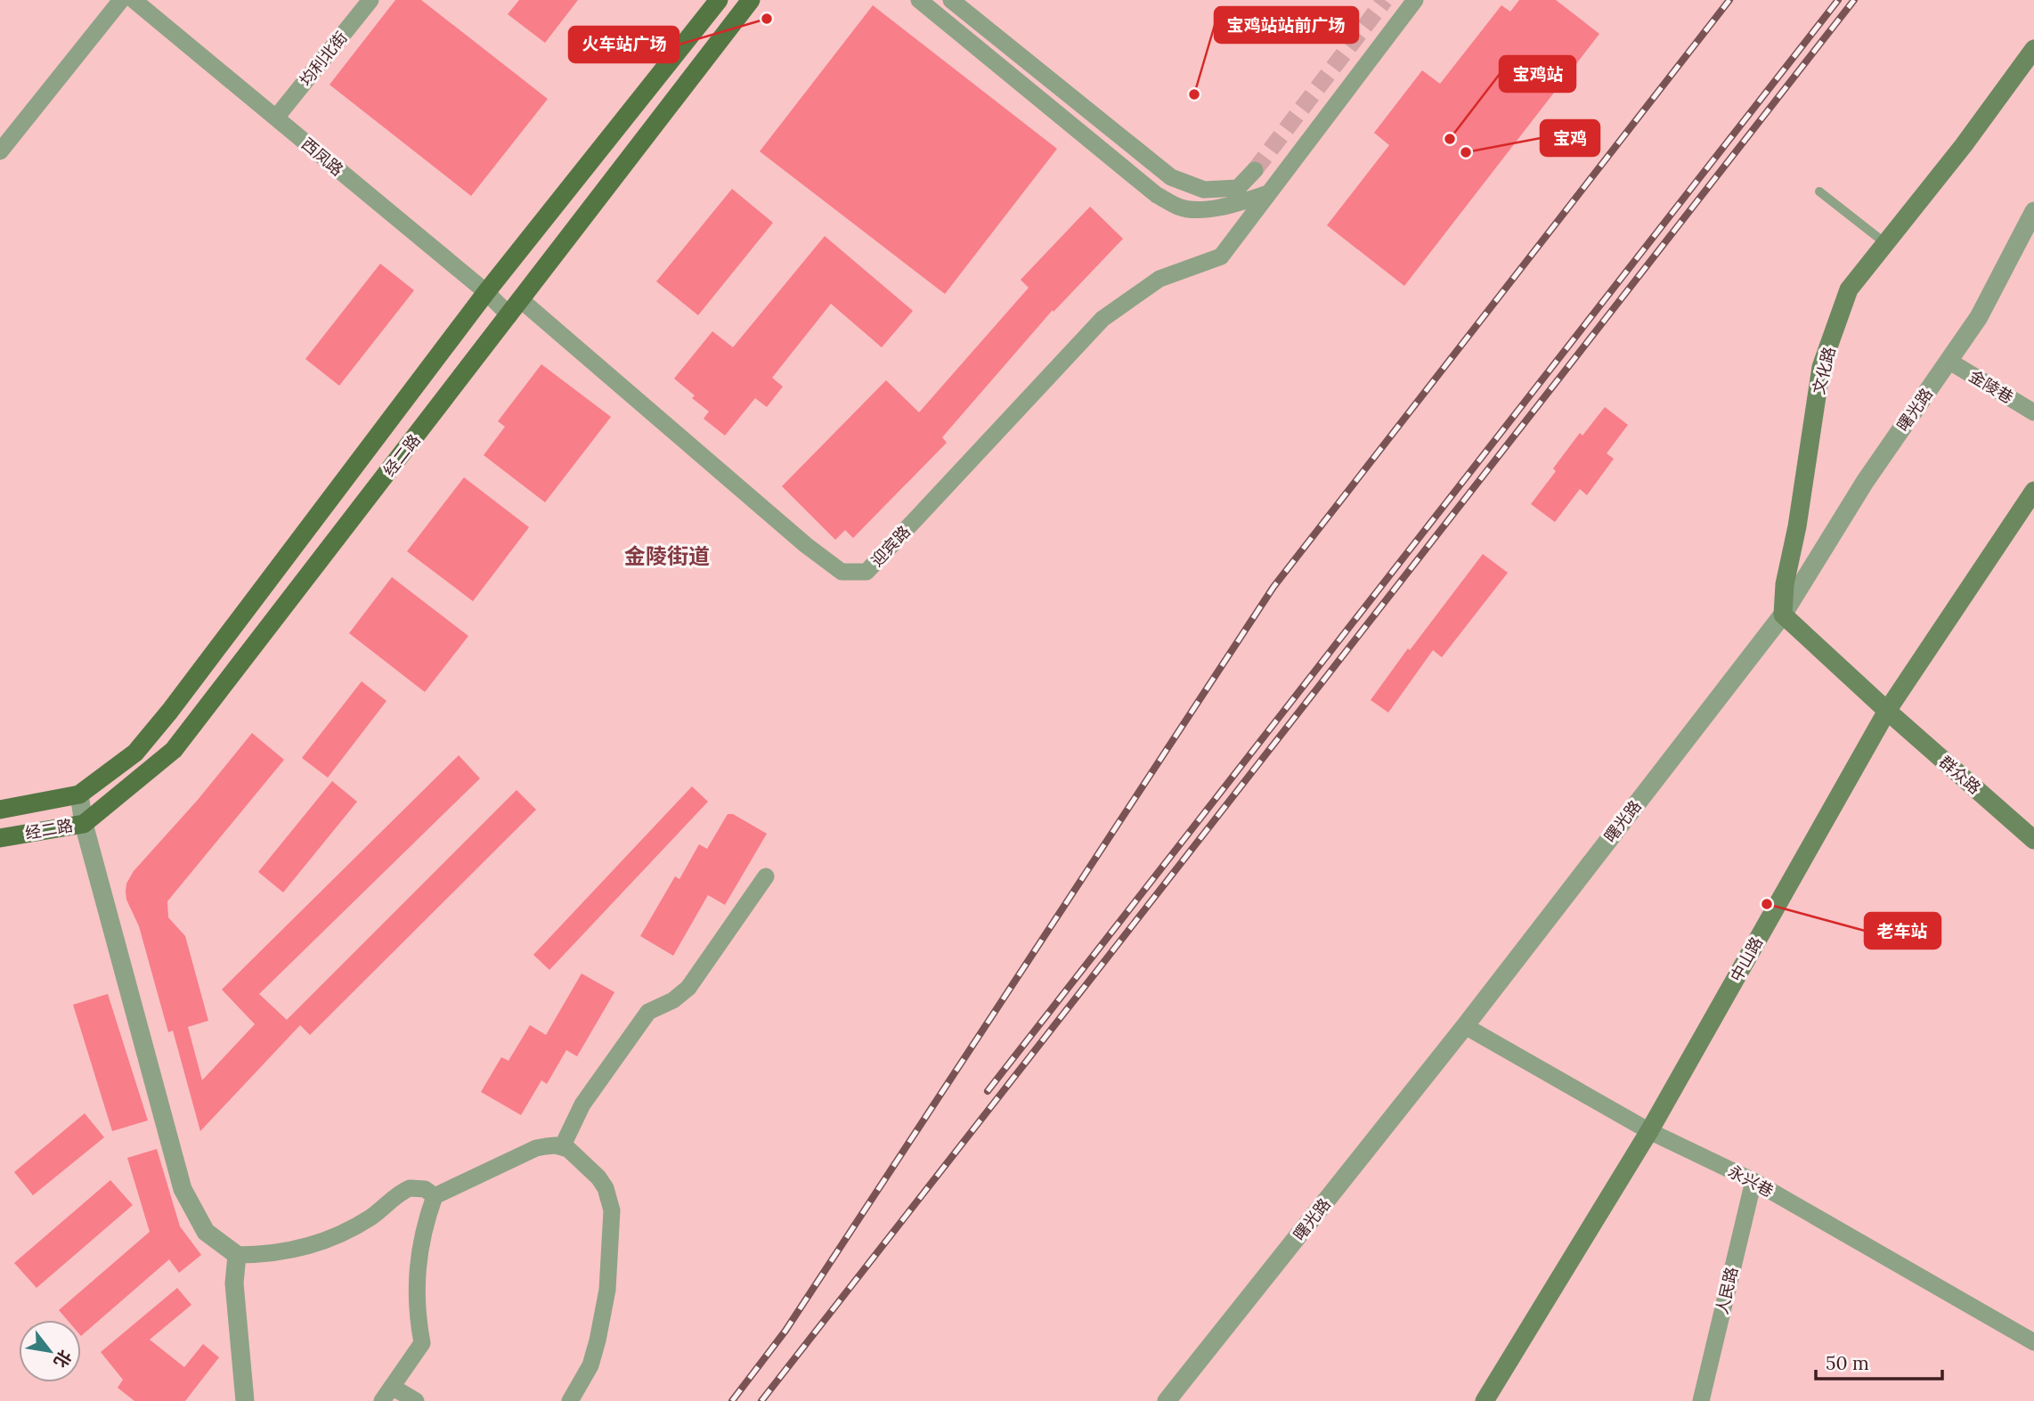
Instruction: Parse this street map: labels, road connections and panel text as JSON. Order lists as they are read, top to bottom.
{
  "streets": {
    "main road": [
      "文化路",
      "经二路",
      "群众路",
      "中山路"
    ],
    "street": [
      "均利北街",
      "西凤路",
      "金陵巷",
      "曙光路",
      "迎宾路",
      "永兴巷",
      "人民路"
    ]
  },
  "crossings": [
    ["均利北街", "西凤路"],
    ["西凤路", "经二路"],
    ["西凤路", "迎宾路"],
    ["文化路", "曙光路"],
    ["金陵巷", "曙光路"],
    ["曙光路", "永兴巷"],
    ["经二路", "迎宾路"],
    ["群众路", "中山路"],
    ["中山路", "永兴巷"],
    ["永兴巷", "人民路"]
  ],
  "districts": ["金陵街道"],
  "places": [
    "火车站广场",
    "宝鸡站站前广场",
    "宝鸡站",
    "宝鸡",
    "老车站"
  ],
  "scale_bar": "50 m",
  "north": "bottom right"
}
